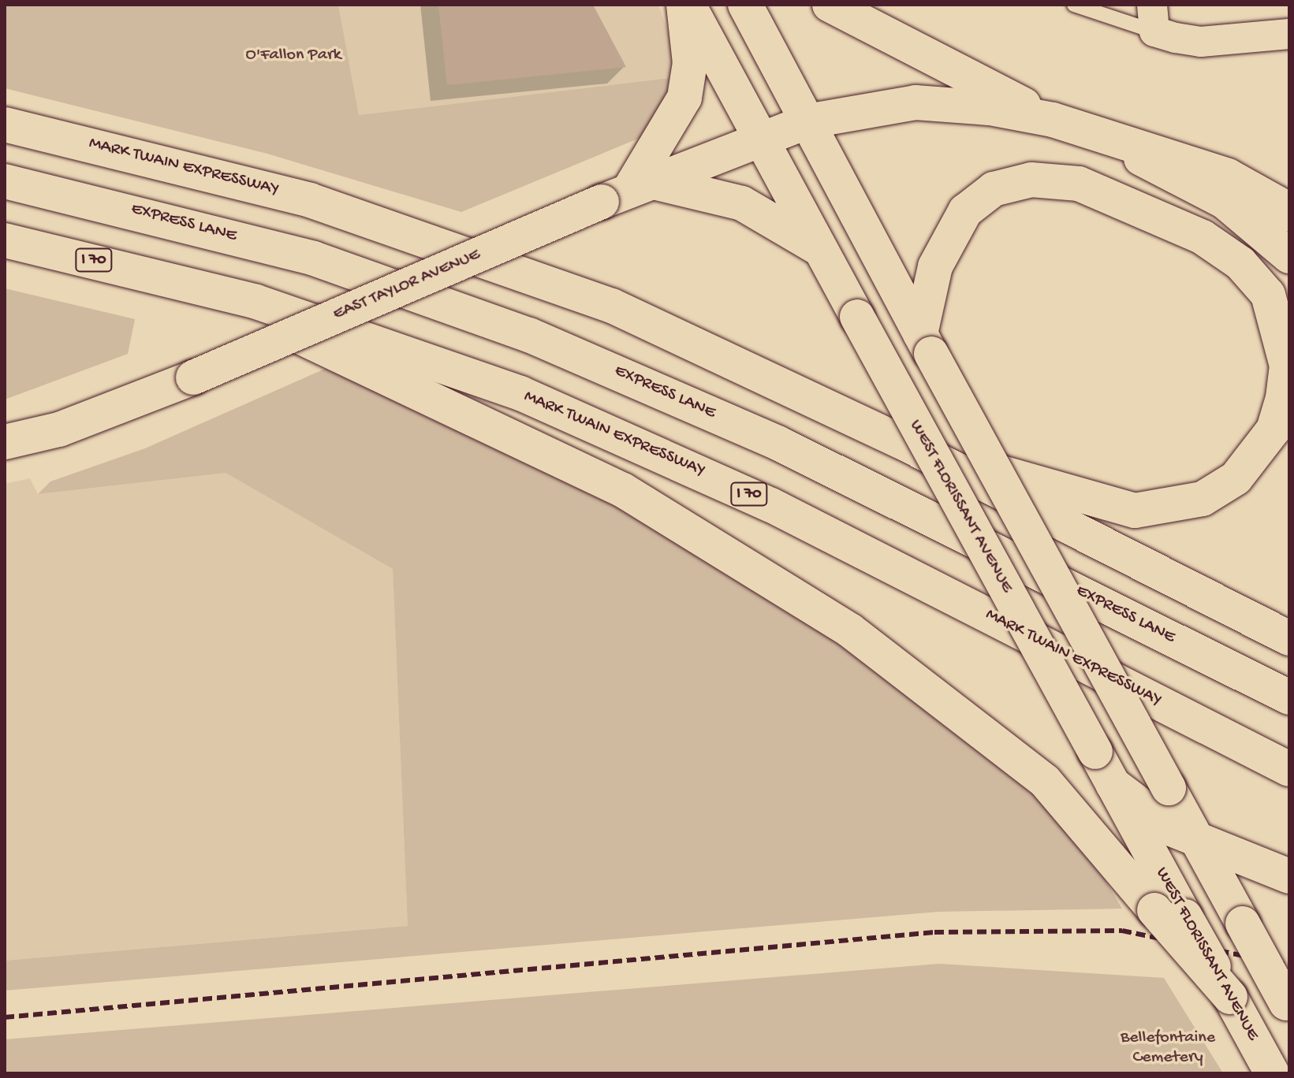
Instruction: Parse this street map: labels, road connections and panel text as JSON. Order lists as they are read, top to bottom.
{
  "streets": {
    "main road": [
      "MARK TWAIN EXPRESSWAY",
      "EXPRESS LANE",
      "I 70",
      "EAST TAYLOR AVENUE",
      "WEST FLORISSANT AVENUE"
    ]
  },
  "crossings": [
    ["EAST TAYLOR AVENUE", "WEST FLORISSANT AVENUE"]
  ],
  "parks": ["O'Fallon Park", "Bellefontaine Cemetery"]
}
